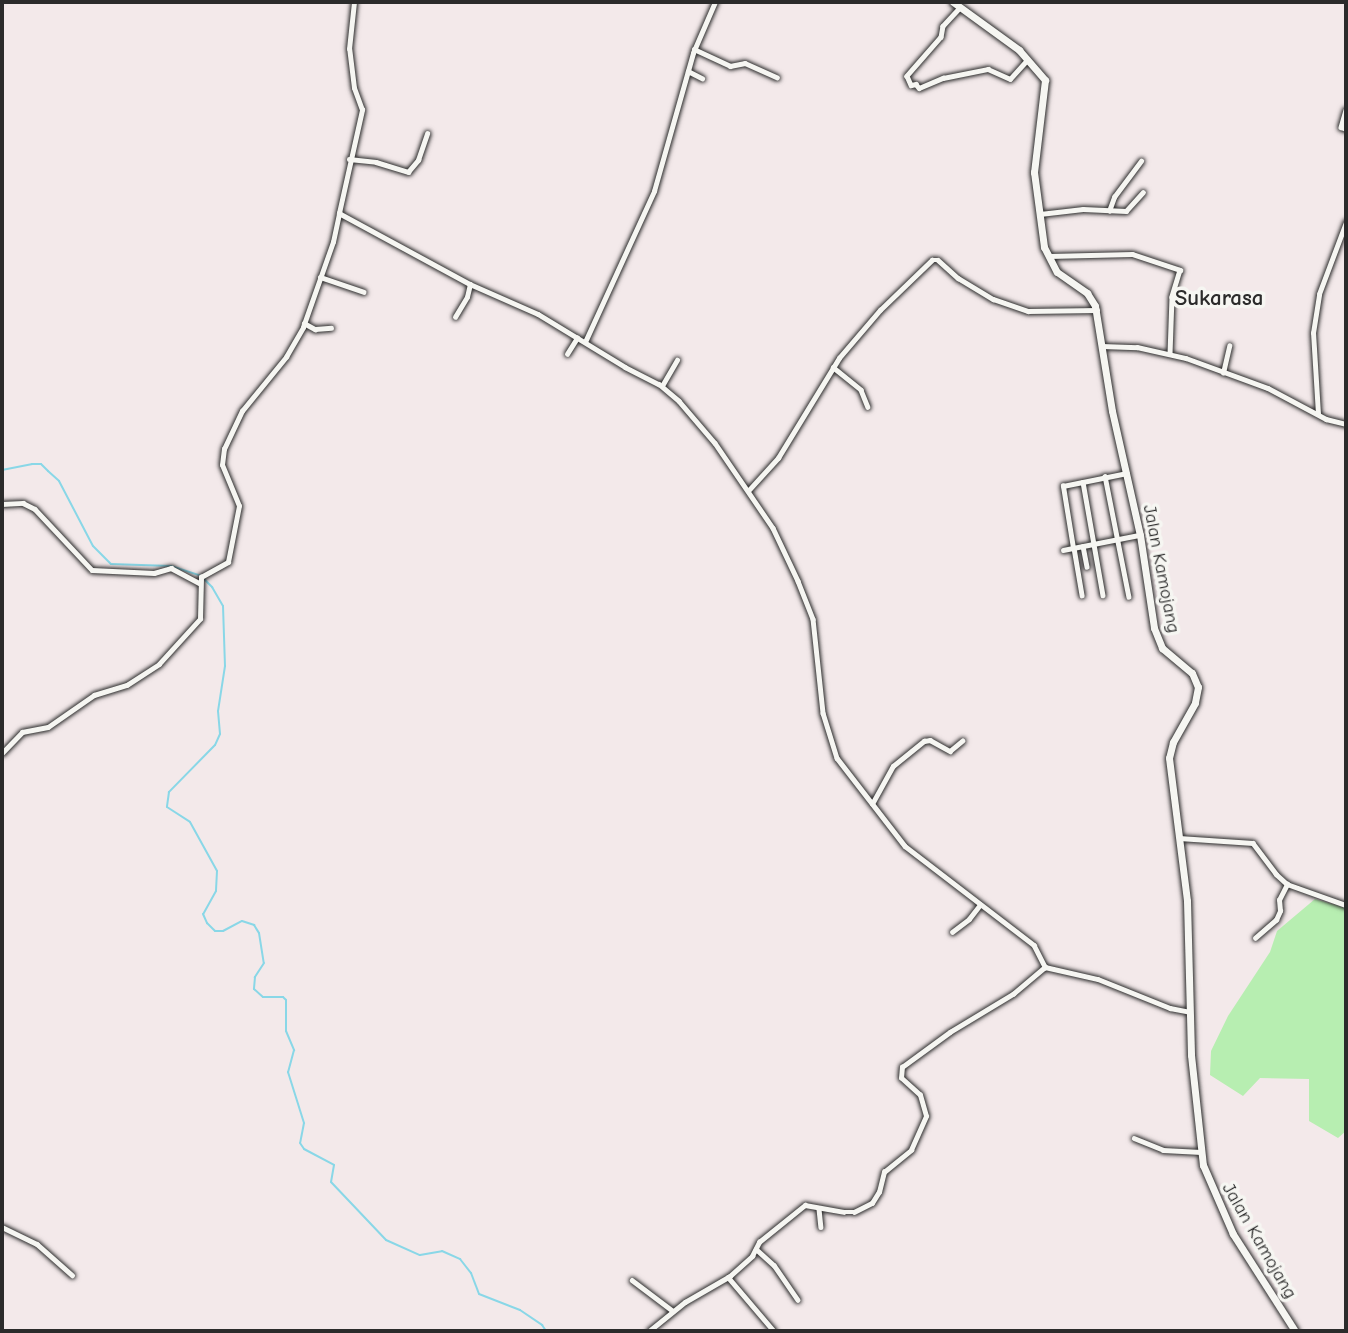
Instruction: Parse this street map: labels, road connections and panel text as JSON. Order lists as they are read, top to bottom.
{
  "streets": {
    "main road": ["Jalan Kamojang"]
  },
  "districts": ["Sukarasa"]
}
